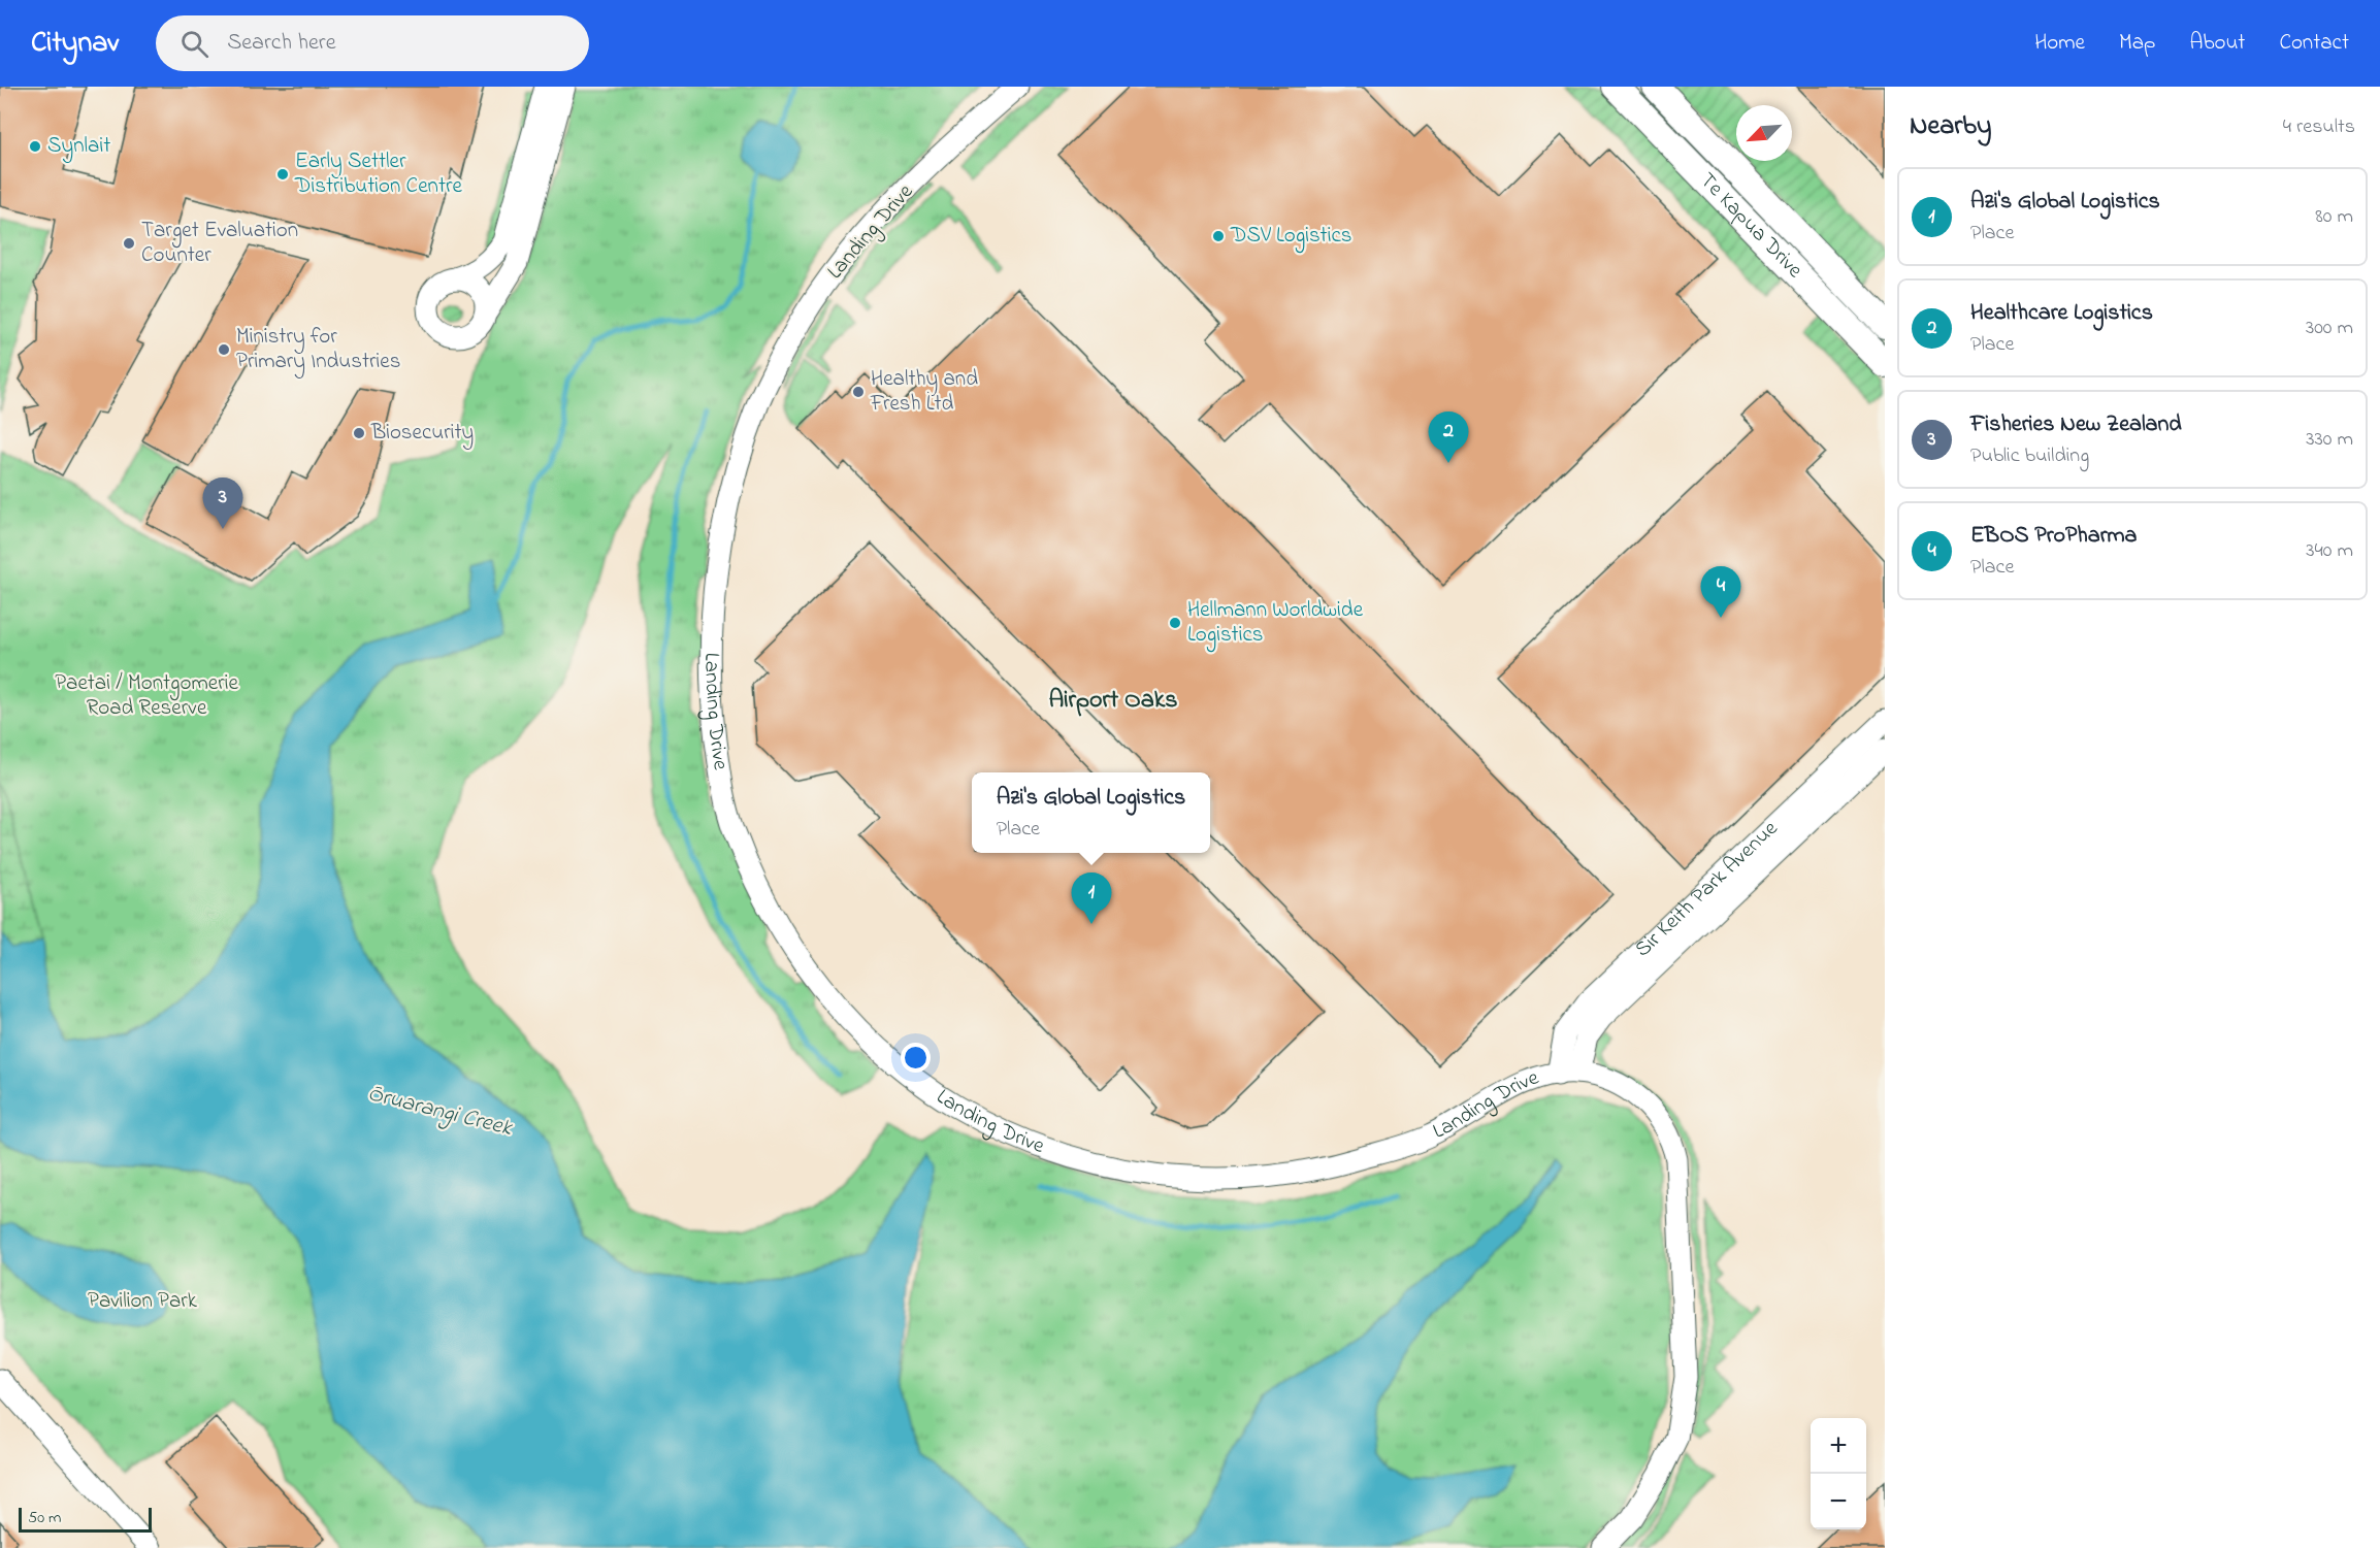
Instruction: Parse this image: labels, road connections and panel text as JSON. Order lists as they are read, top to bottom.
{
  "streets": {
    "street": ["Te Kapua Drive", "Landing Drive", "Sir Keith Park Avenue"]
  },
  "crossings": [
    ["Landing Drive", "Sir Keith Park Avenue"]
  ],
  "districts": ["Airport Oaks"],
  "water": ["Ōruarangi Creek"],
  "parks": ["Paetai / Montgomerie Road Reserve", "Pavilion Park"],
  "places": [
    "Synlait",
    "Early Settler Distribution Centre",
    "DSV Logistics",
    "Target Evaluation Counter",
    "Ministry for Primary Industries",
    "Healthy and Fresh Ltd",
    "Biosecurity",
    "Hellmann Worldwide Logistics"
  ],
  "scale_bar": "50 m",
  "north": "bottom left",
  "page": {
    "header": "Citynav",
    "search": "Search here",
    "nav": [
      "Home",
      "Map",
      "About",
      "Contact"
    ],
    "heading": ["Nearby", "4 results"],
    "list": [
      {
        "mark": "1",
        "name": "Azi's Global Logistics",
        "note": "Place",
        "value": "80 m"
      },
      {
        "mark": "2",
        "name": "Healthcare Logistics",
        "note": "Place",
        "value": "300 m"
      },
      {
        "mark": "3",
        "name": "Fisheries New Zealand",
        "note": "Public building",
        "value": "330 m"
      },
      {
        "mark": "4",
        "name": "EBOS ProPharma",
        "note": "Place",
        "value": "340 m"
      }
    ],
    "pins": [
      "2",
      "3",
      "4",
      "1"
    ],
    "popup": ["Azi's Global Logistics", "Place"],
    "map_buttons": ["+", "−"],
    "scale": "50 m"
  }
}
